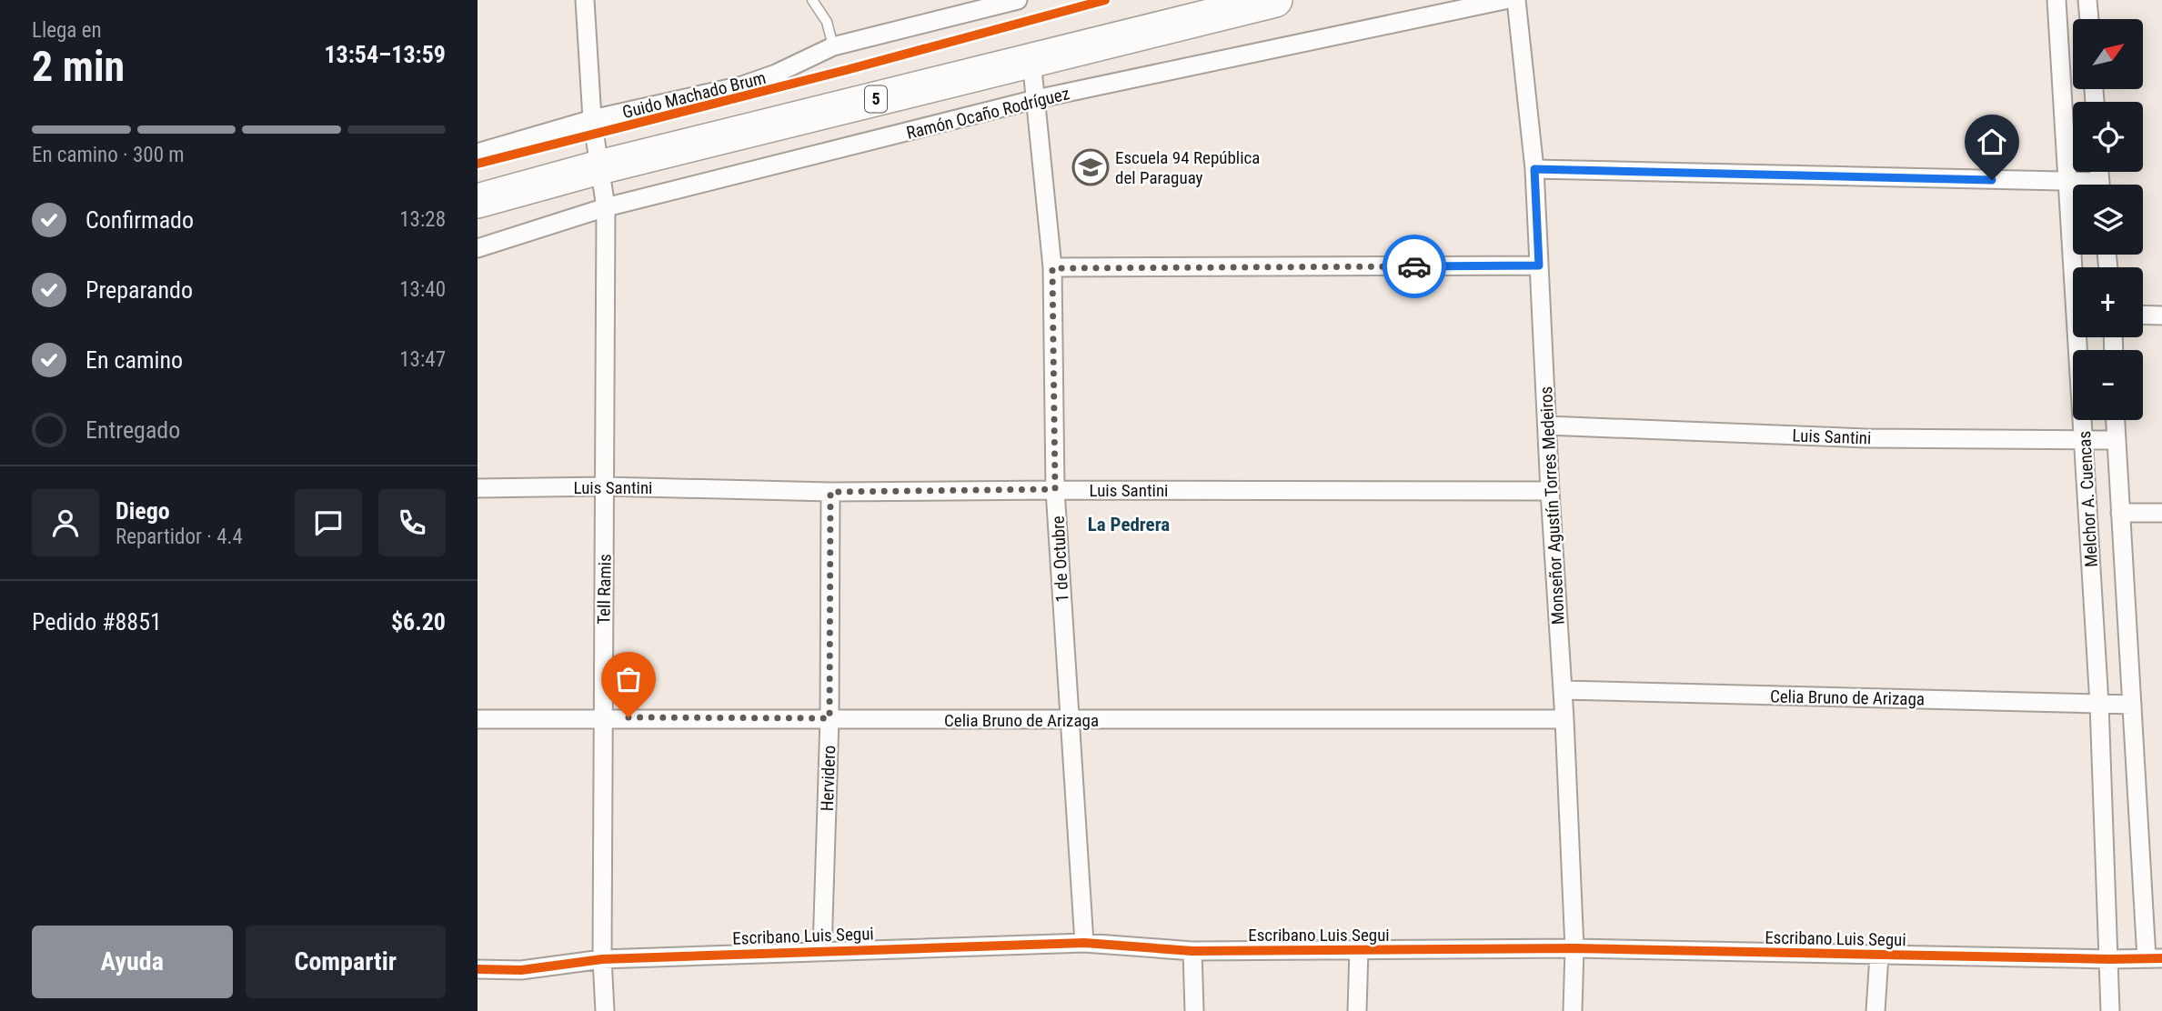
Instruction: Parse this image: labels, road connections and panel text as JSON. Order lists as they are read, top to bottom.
{
  "streets": {
    "highway": ["5"],
    "street": [
      "Guido Machado Brum",
      "Ramón Ocaño Rodríguez",
      "Luis Santini",
      "Melchor A. Cuencas",
      "Monseñor Agustín Torres Medeiros",
      "1 de Octubre",
      "Tell Ramis",
      "Celia Bruno de Arizaga",
      "Hervidero",
      "Escribano Luis Segui"
    ]
  },
  "crossings": [
    ["Guido Machado Brum", "Tell Ramis"],
    ["5", "1 de Octubre"],
    ["5", "Tell Ramis"],
    ["Ramón Ocaño Rodríguez", "1 de Octubre"],
    ["Ramón Ocaño Rodríguez", "Tell Ramis"],
    ["Luis Santini", "Melchor A. Cuencas"],
    ["Luis Santini", "Monseñor Agustín Torres Medeiros"],
    ["Luis Santini", "1 de Octubre"],
    ["Luis Santini", "Tell Ramis"],
    ["Luis Santini", "Hervidero"],
    ["Melchor A. Cuencas", "Celia Bruno de Arizaga"],
    ["Melchor A. Cuencas", "Escribano Luis Segui"],
    ["Monseñor Agustín Torres Medeiros", "Celia Bruno de Arizaga"],
    ["Monseñor Agustín Torres Medeiros", "Escribano Luis Segui"],
    ["1 de Octubre", "Celia Bruno de Arizaga"],
    ["1 de Octubre", "Escribano Luis Segui"],
    ["Tell Ramis", "Celia Bruno de Arizaga"],
    ["Tell Ramis", "Escribano Luis Segui"],
    ["Celia Bruno de Arizaga", "Hervidero"],
    ["Hervidero", "Escribano Luis Segui"]
  ],
  "districts": ["La Pedrera"],
  "places": {
    "school or university": ["Escuela 94 República del Paraguay"]
  },
  "north": "top right",
  "page": {
    "heading": ["2 min", "Llega en", "13:54–13:59"],
    "panel": [
      "Diego",
      "Repartidor · 4.4",
      "Pedido #8851",
      "$6.20"
    ],
    "map_buttons": ["+", "−"],
    "bar": "En camino · 300 m",
    "list": [
      ["Confirmado", "13:28"],
      ["Preparando", "13:40"],
      ["En camino", "13:47"],
      "Entregado"
    ],
    "buttons": ["Ayuda", "Compartir"]
  }
}
